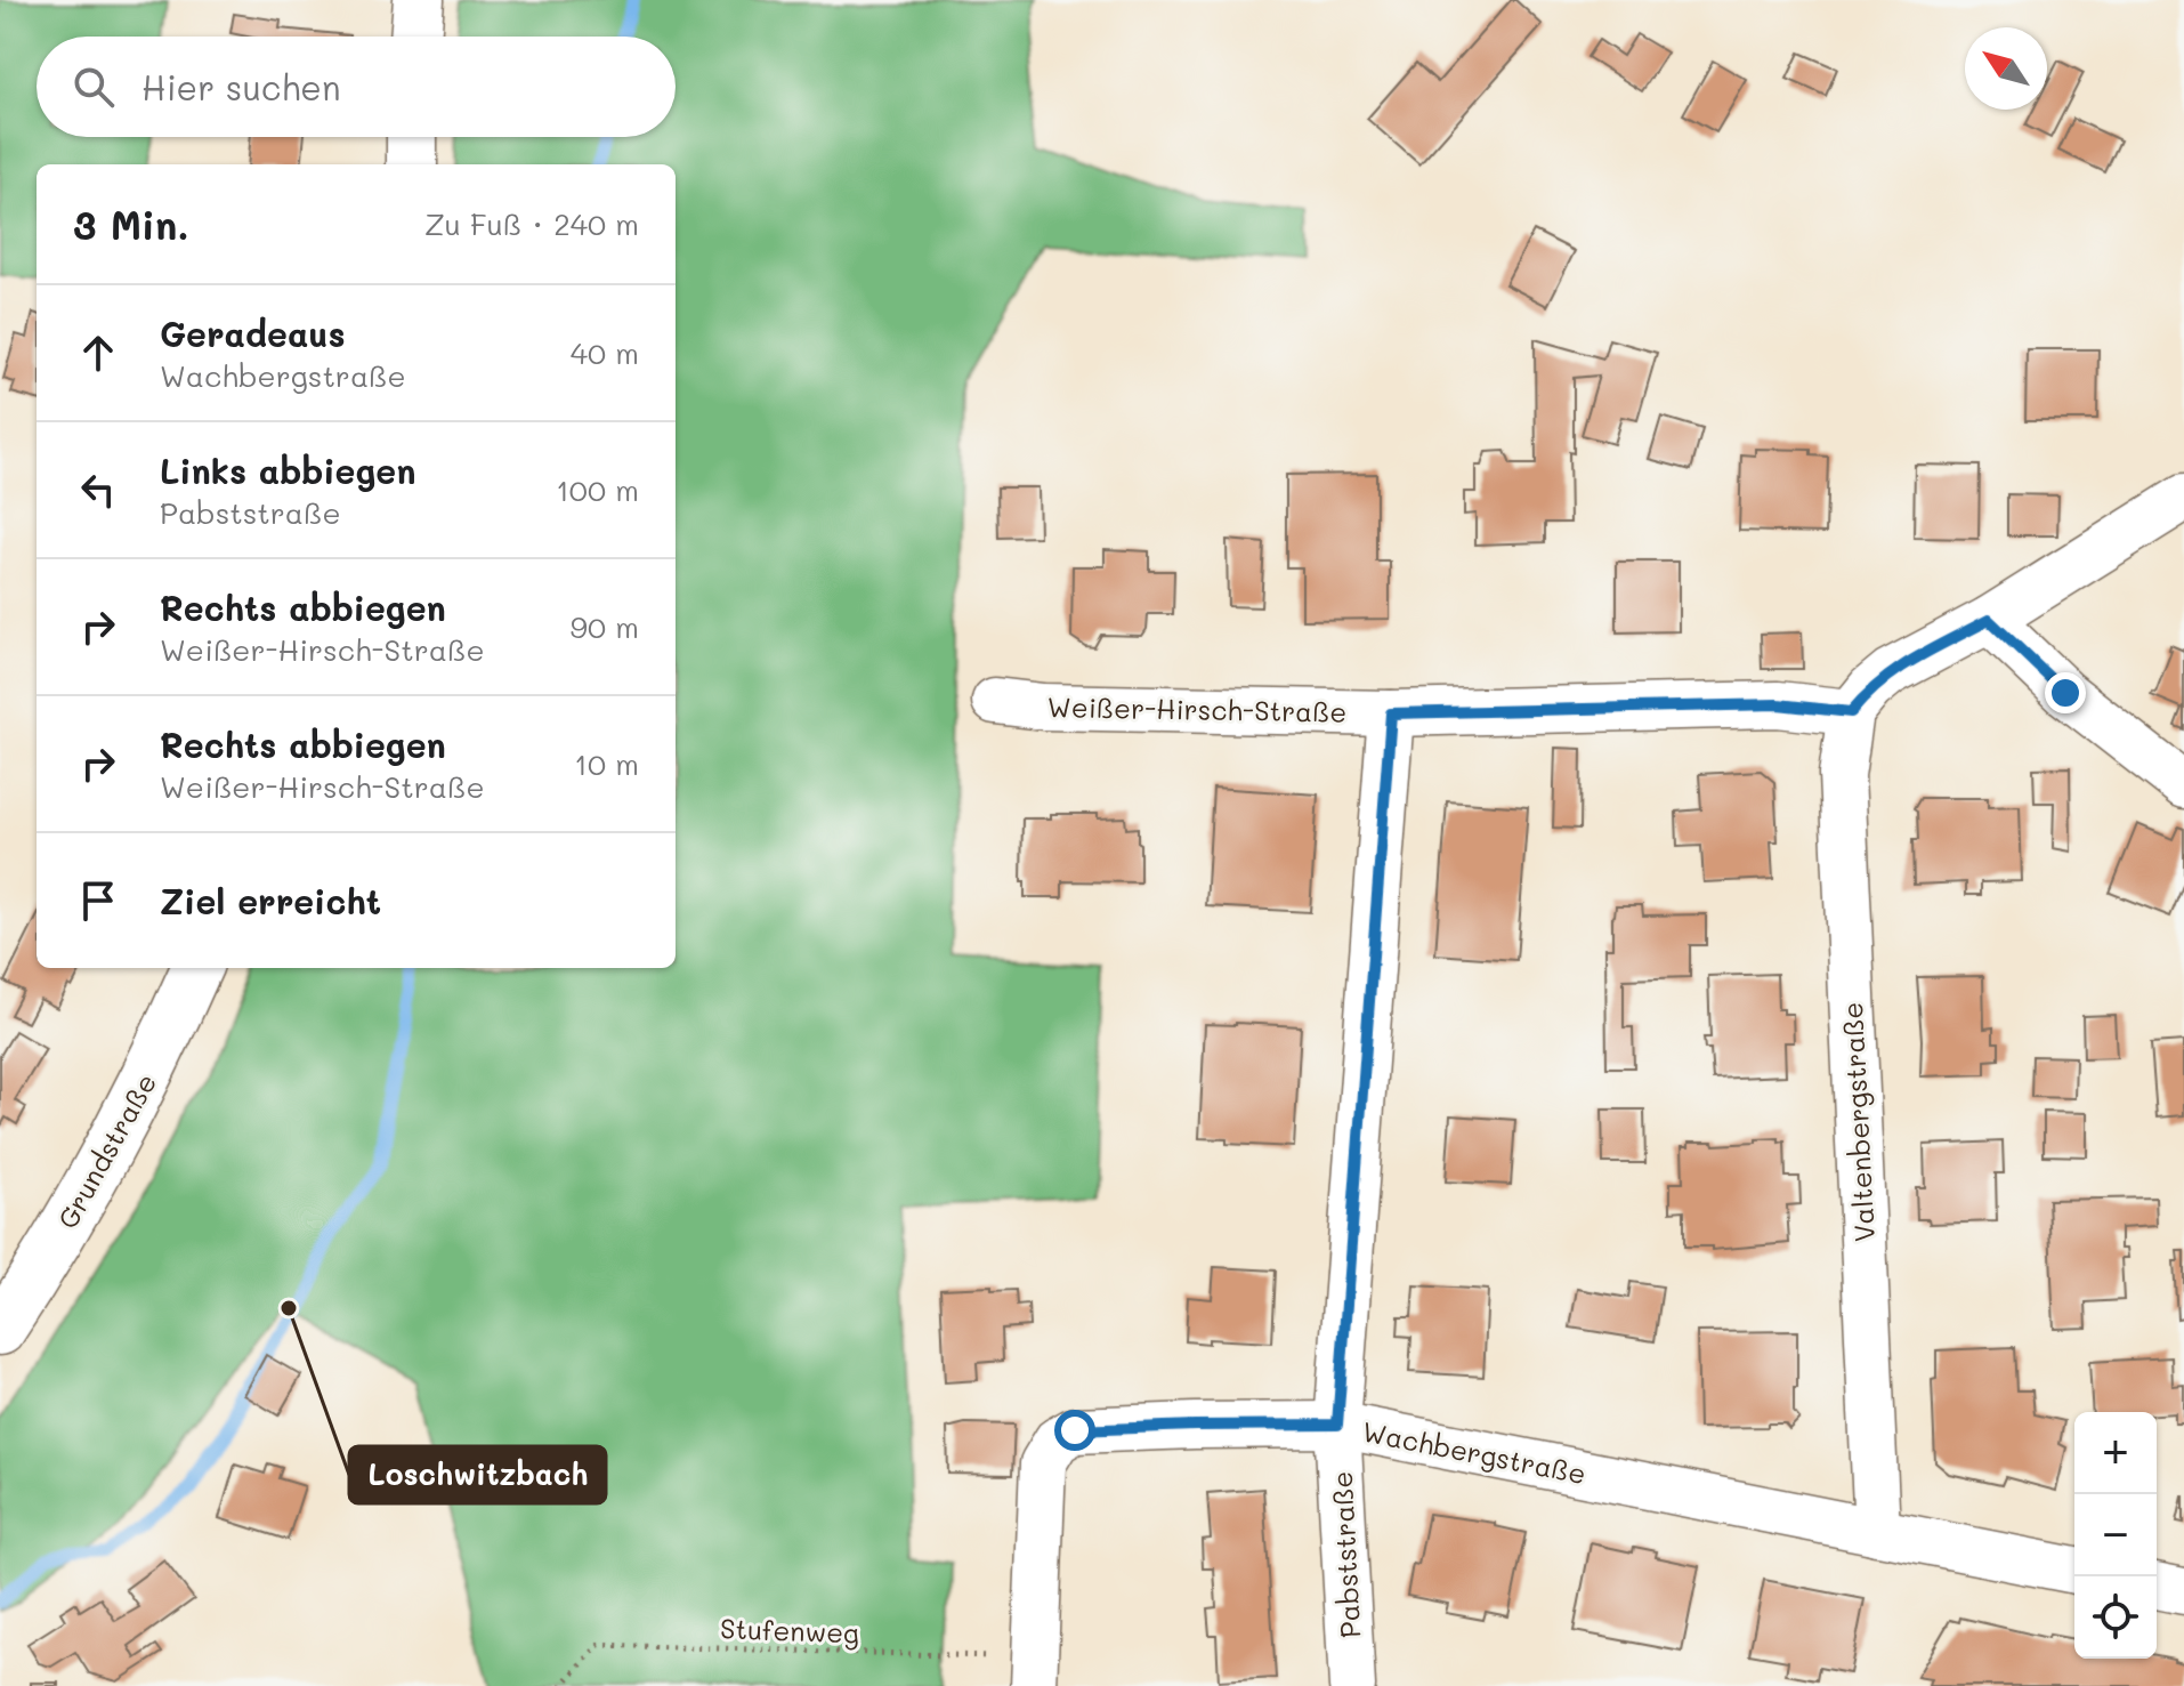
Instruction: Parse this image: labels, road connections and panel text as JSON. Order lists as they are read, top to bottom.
{
  "streets": {
    "main road": ["Grundstraße"],
    "street": [
      "Weißer-Hirsch-Straße",
      "Valtenbergstraße",
      "Wachbergstraße",
      "Pabststraße"
    ],
    "path": ["Stufenweg"]
  },
  "crossings": [
    ["Weißer-Hirsch-Straße", "Valtenbergstraße"],
    ["Weißer-Hirsch-Straße", "Pabststraße"],
    ["Valtenbergstraße", "Wachbergstraße"],
    ["Wachbergstraße", "Pabststraße"],
    ["Wachbergstraße", "Stufenweg"]
  ],
  "places": ["Loschwitzbach"],
  "north": "top left",
  "page": {
    "search": "Hier suchen",
    "heading": ["3 Min.", "Zu Fuß · 240 m"],
    "list": [
      ["Geradeaus", "Wachbergstraße", "40 m"],
      ["Links abbiegen", "Pabststraße", "100 m"],
      ["Rechts abbiegen", "Weißer-Hirsch-Straße", "90 m"],
      ["Rechts abbiegen", "Weißer-Hirsch-Straße", "10 m"],
      "Ziel erreicht"
    ],
    "map_buttons": ["+", "−"]
  }
}
